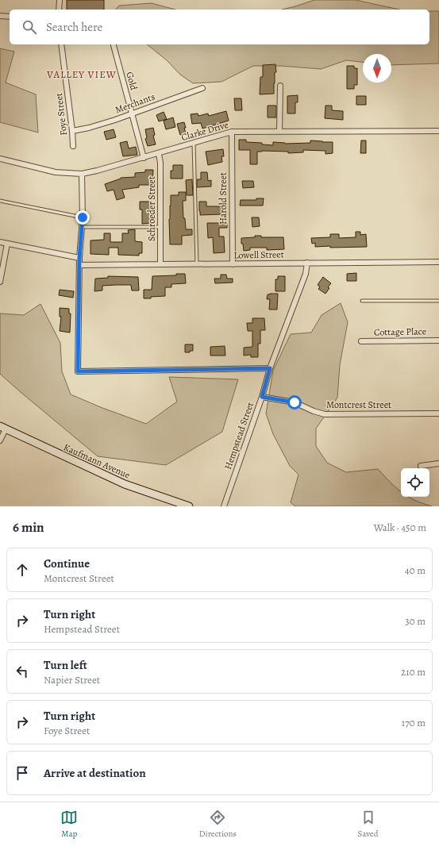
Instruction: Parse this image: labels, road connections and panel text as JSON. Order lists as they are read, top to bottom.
{
  "streets": {
    "main road": ["Kaufmann Avenue"],
    "street": [
      "Gold",
      "Merchants",
      "Foye Street",
      "Clarke Drive",
      "Harold Street",
      "Schroeder Street",
      "Lowell Street",
      "Cottage Place",
      "Montcrest Street",
      "Hempstead Street"
    ]
  },
  "crossings": [
    ["Gold", "Merchants"],
    ["Gold", "Clarke Drive"],
    ["Merchants", "Foye Street"],
    ["Clarke Drive", "Harold Street"],
    ["Clarke Drive", "Schroeder Street"],
    ["Harold Street", "Lowell Street"],
    ["Schroeder Street", "Lowell Street"],
    ["Lowell Street", "Hempstead Street"],
    ["Montcrest Street", "Hempstead Street"]
  ],
  "districts": ["VALLEY VIEW"],
  "north": "bottom",
  "page": {
    "search": "Search here",
    "heading": ["6 min", "Walk · 450 m"],
    "list": [
      ["Continue", "Montcrest Street", "40 m"],
      ["Turn right", "Hempstead Street", "30 m"],
      ["Turn left", "Napier Street", "210 m"],
      ["Turn right", "Foye Street", "170 m"],
      "Arrive at destination"
    ],
    "nav": ["Map", "Directions", "Saved"]
  }
}
